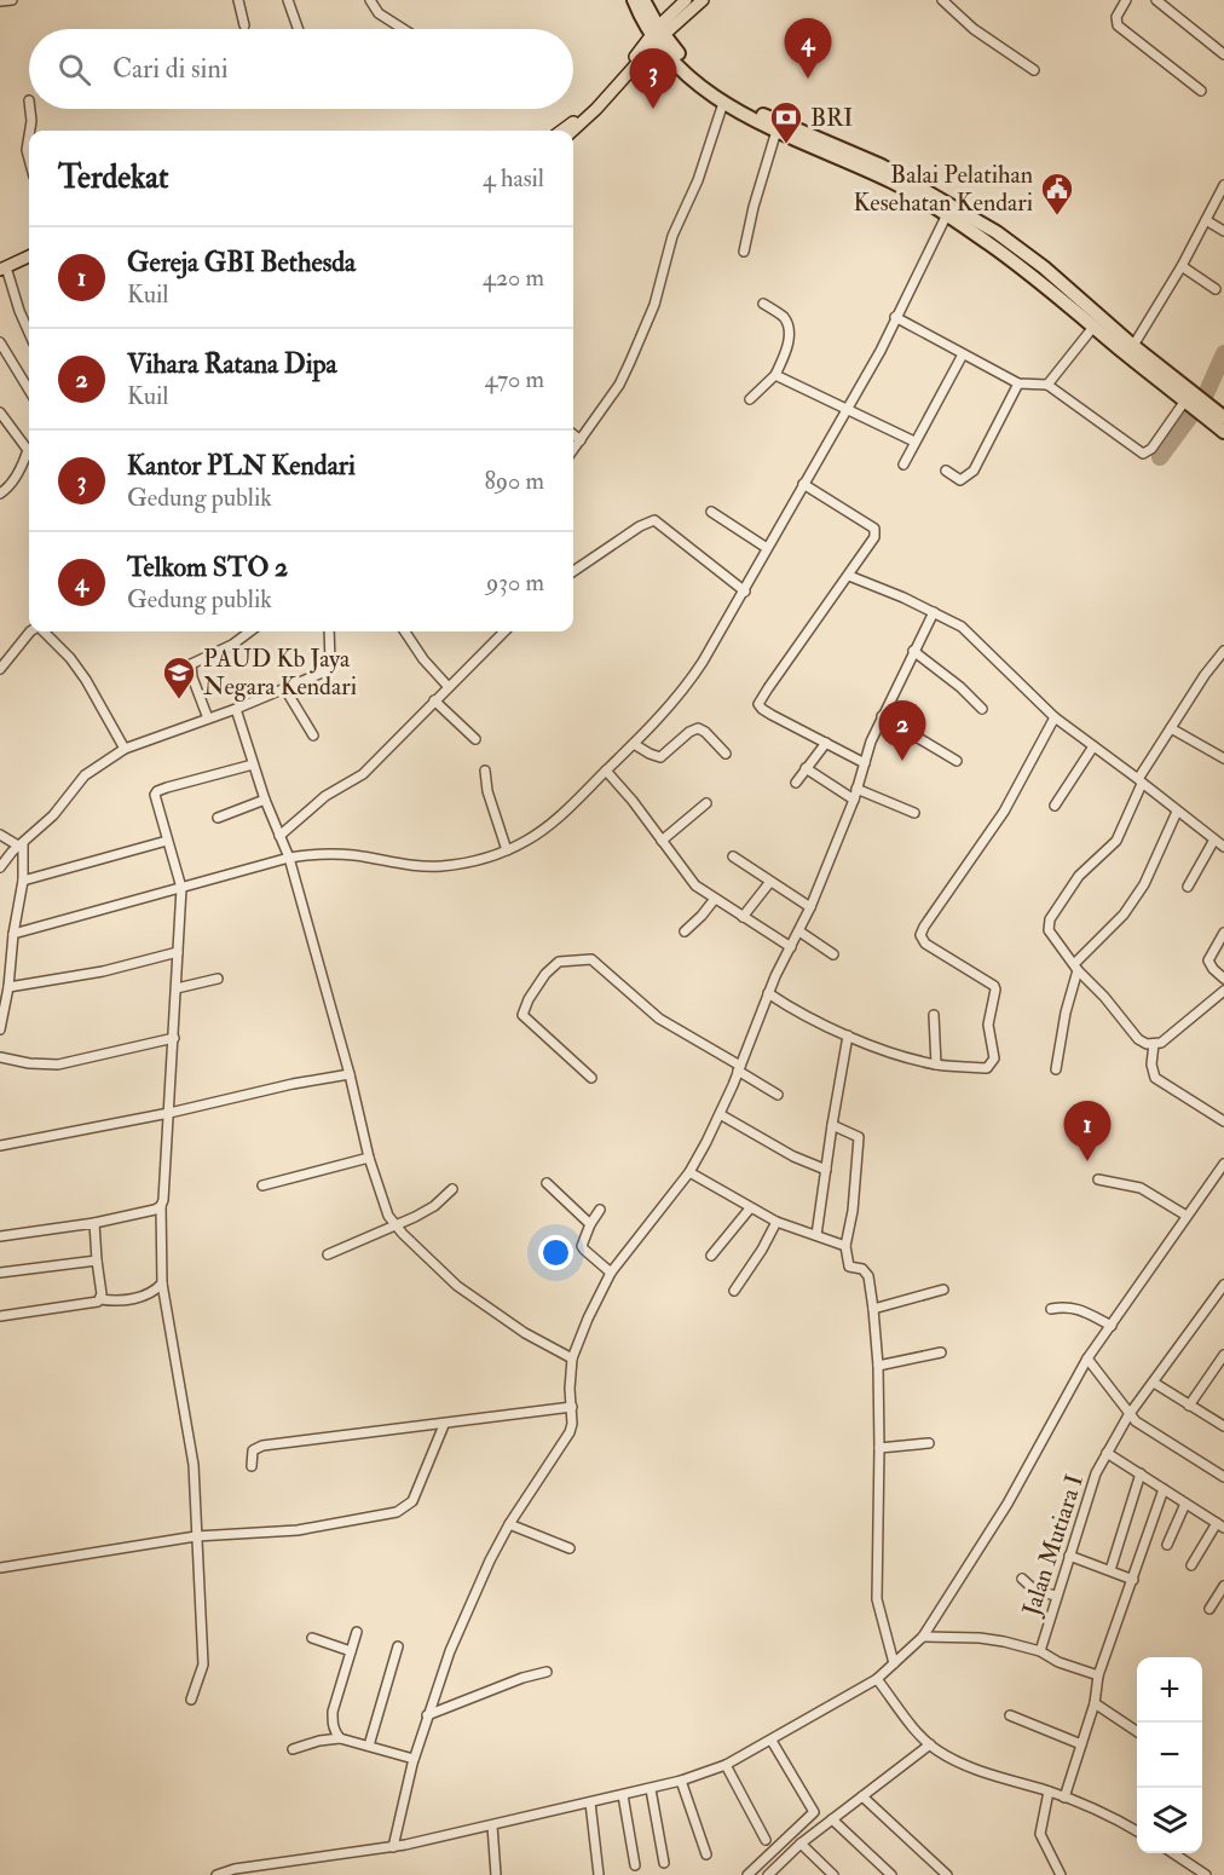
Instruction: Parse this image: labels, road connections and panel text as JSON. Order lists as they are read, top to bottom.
{
  "streets": {
    "street": ["Jalan Mutiara I"]
  },
  "places": {
    "bank": ["BRI"],
    "public building": ["Balai Pelatihan Kesehatan Kendari"],
    "school or university": ["PAUD Kb Jaya Negara Kendari"]
  },
  "page": {
    "pins": [
      "4",
      "3",
      "2",
      "1"
    ],
    "search": "Cari di sini",
    "heading": ["Terdekat", "4 hasil"],
    "list": [
      {
        "mark": "1",
        "name": "Gereja GBI Bethesda",
        "note": "Kuil",
        "value": "420 m"
      },
      {
        "mark": "2",
        "name": "Vihara Ratana Dipa",
        "note": "Kuil",
        "value": "470 m"
      },
      {
        "mark": "3",
        "name": "Kantor PLN Kendari",
        "note": "Gedung publik",
        "value": "890 m"
      },
      {
        "mark": "4",
        "name": "Telkom STO 2",
        "note": "Gedung publik",
        "value": "930 m"
      }
    ],
    "map_buttons": ["+", "−"]
  }
}
